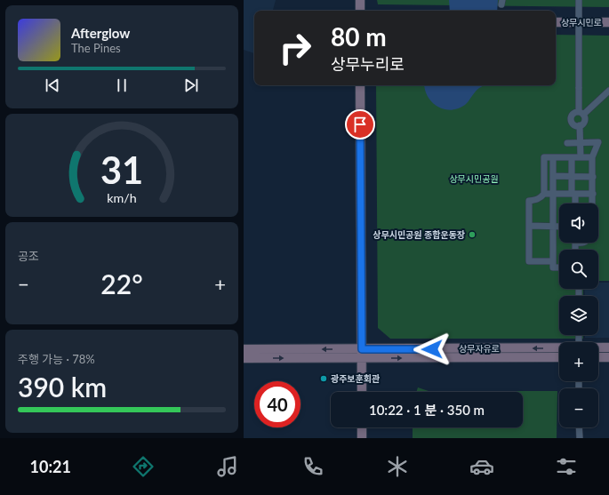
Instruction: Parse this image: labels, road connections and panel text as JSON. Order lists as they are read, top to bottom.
{
  "streets": {
    "street": ["상무시민로", "상무자유로"]
  },
  "parks": ["상무시민공원"],
  "places": ["상무시민공원 종합운동장", "광주보훈회관"],
  "page": {
    "turn": ["80 m", "상무누리로"],
    "song": ["Afterglow", "The Pines"],
    "map_buttons": ["+", "−"],
    "tile": [
      "공조",
      ["주행 가능 · 78%", "390 km"]
    ],
    "heat": ["−", "22°", "+"],
    "limit": "40",
    "trip": "10:22 · 1 분 · 350 m",
    "tabs": "10:21",
    "gauge": ["31", "km/h"]
  }
}
